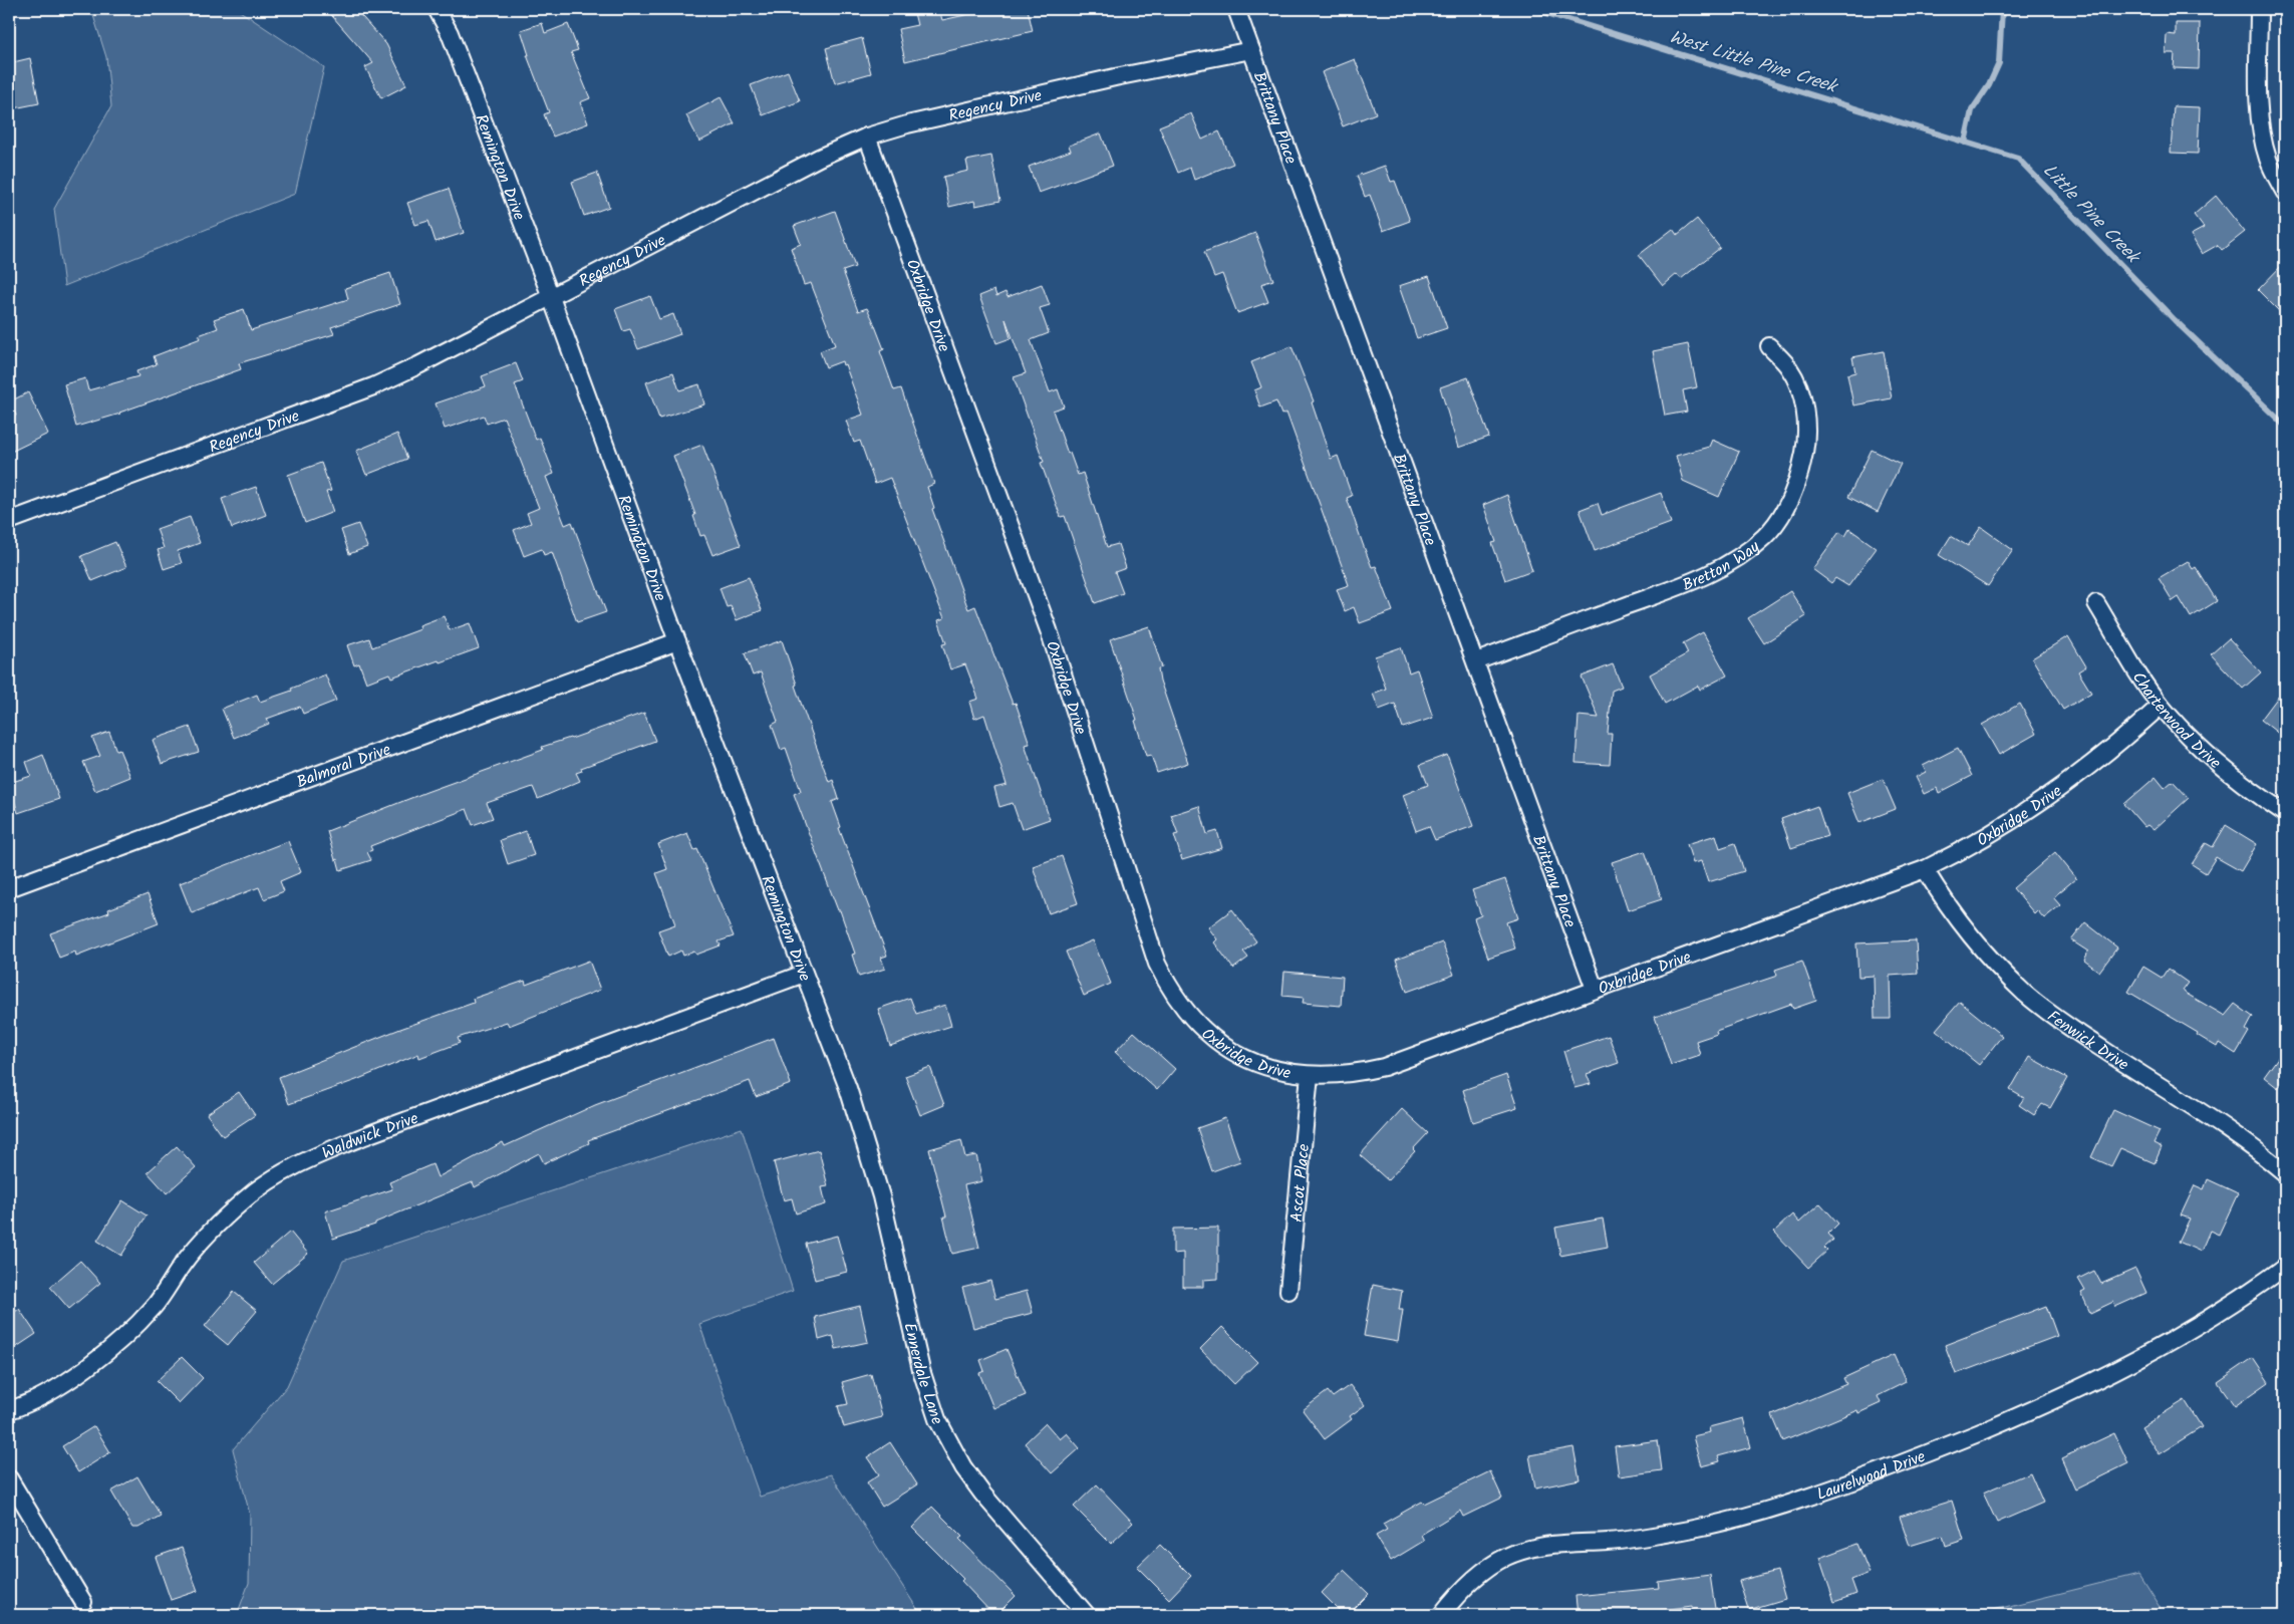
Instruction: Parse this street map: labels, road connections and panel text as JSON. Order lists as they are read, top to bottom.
{
  "streets": {
    "street": [
      "Regency Drive",
      "Brittany Place",
      "Remington Drive",
      "Oxbridge Drive",
      "Bretton Way",
      "Charterwood Drive",
      "Balmoral Drive",
      "Fenwick Drive",
      "Waldwick Drive",
      "Ascot Place",
      "Ennerdale Lane",
      "Laurelwood Drive"
    ]
  },
  "crossings": [
    ["Regency Drive", "Brittany Place"],
    ["Regency Drive", "Remington Drive"],
    ["Regency Drive", "Oxbridge Drive"],
    ["Brittany Place", "Oxbridge Drive"],
    ["Brittany Place", "Bretton Way"],
    ["Remington Drive", "Balmoral Drive"],
    ["Remington Drive", "Waldwick Drive"],
    ["Remington Drive", "Ennerdale Lane"],
    ["Oxbridge Drive", "Charterwood Drive"],
    ["Oxbridge Drive", "Fenwick Drive"],
    ["Oxbridge Drive", "Ascot Place"]
  ],
  "water": ["West Little Pine Creek", "Little Pine Creek"]
}
